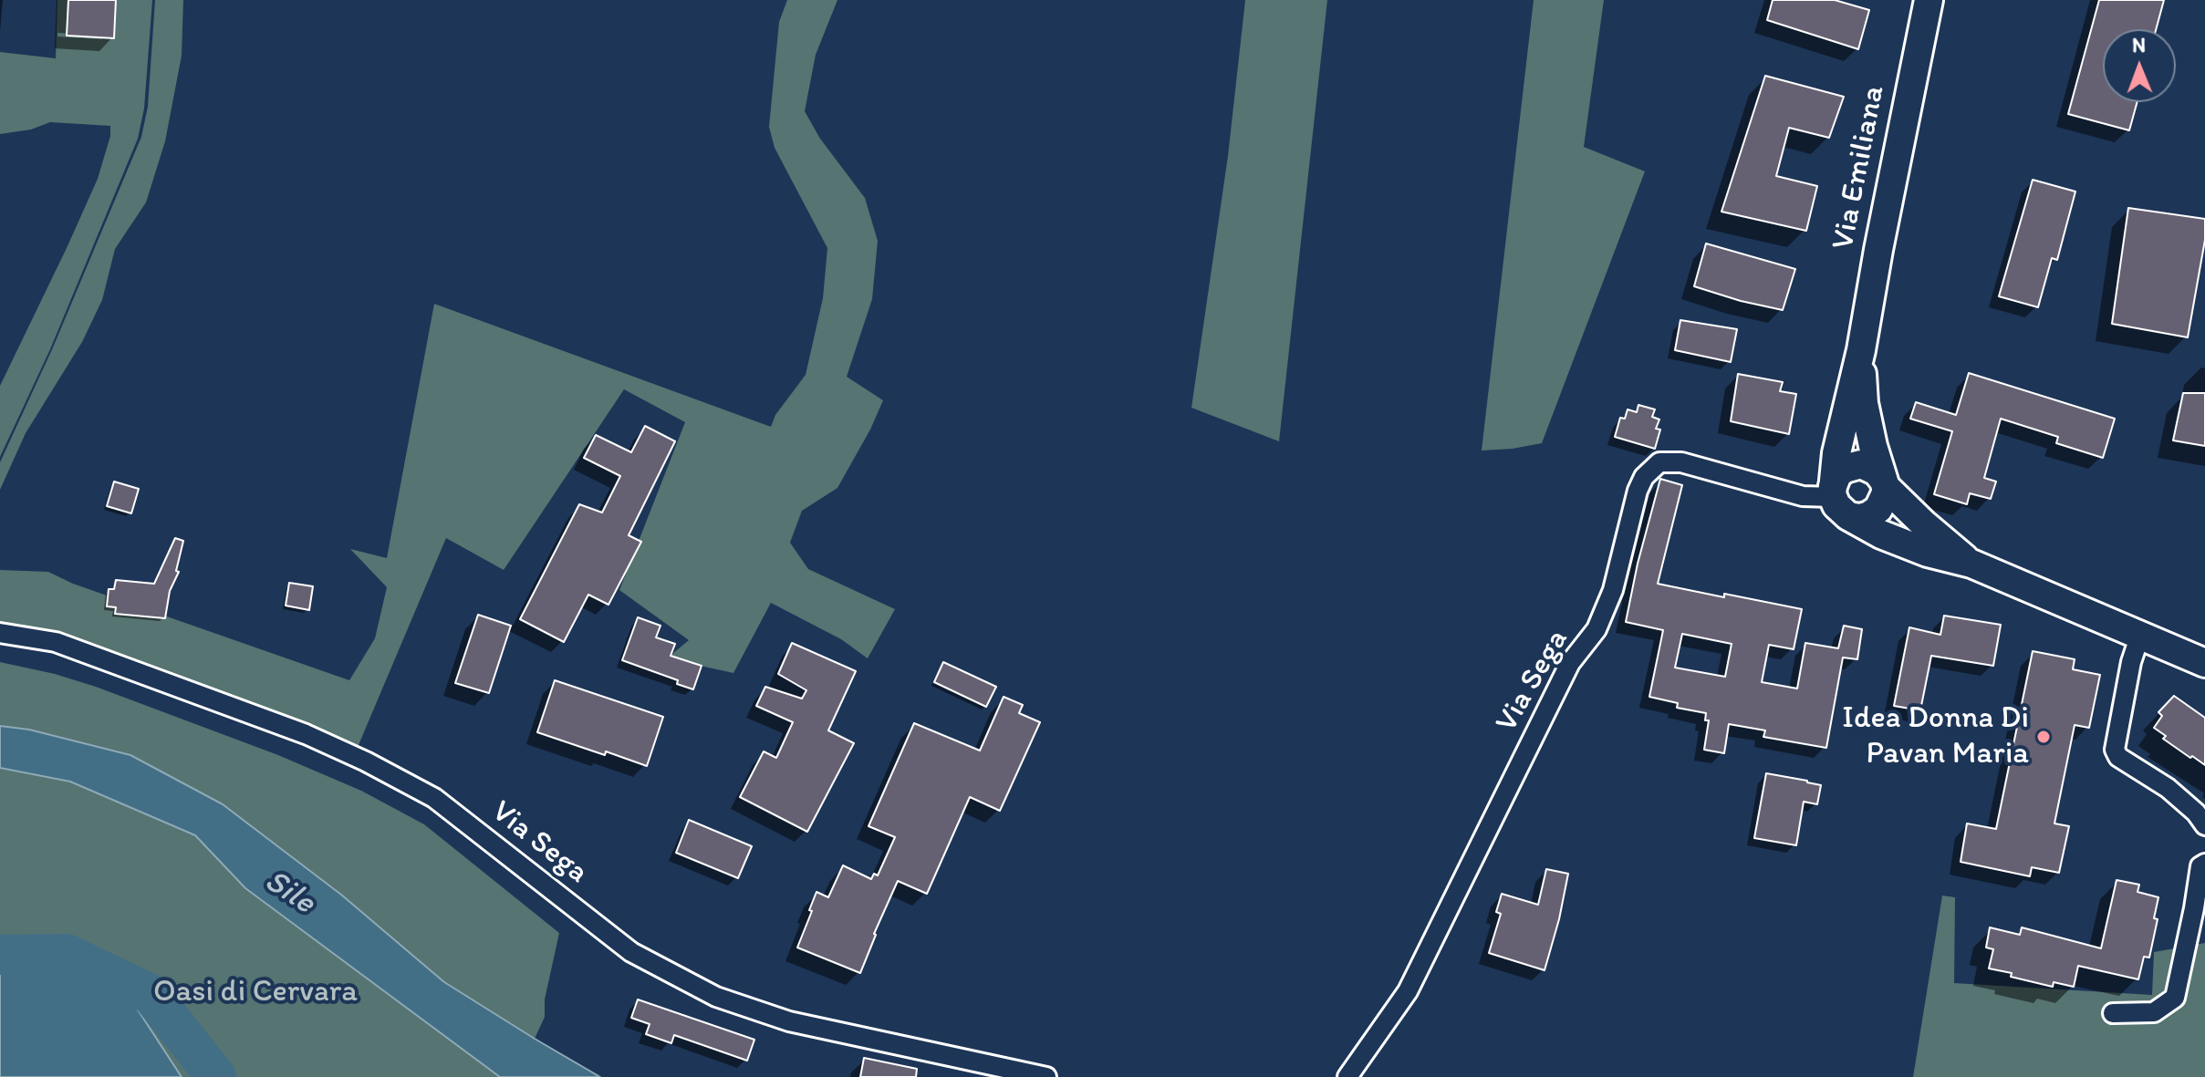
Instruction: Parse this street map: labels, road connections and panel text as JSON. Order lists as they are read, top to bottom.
{
  "streets": {
    "main road": ["Via Emiliana"],
    "street": ["Via Sega"]
  },
  "crossings": [
    ["Via Emiliana", "Via Sega"]
  ],
  "water": ["Sile"],
  "parks": ["Oasi di Cervara"],
  "places": ["Idea Donna Di Pavan Maria"],
  "north": "top"
}
